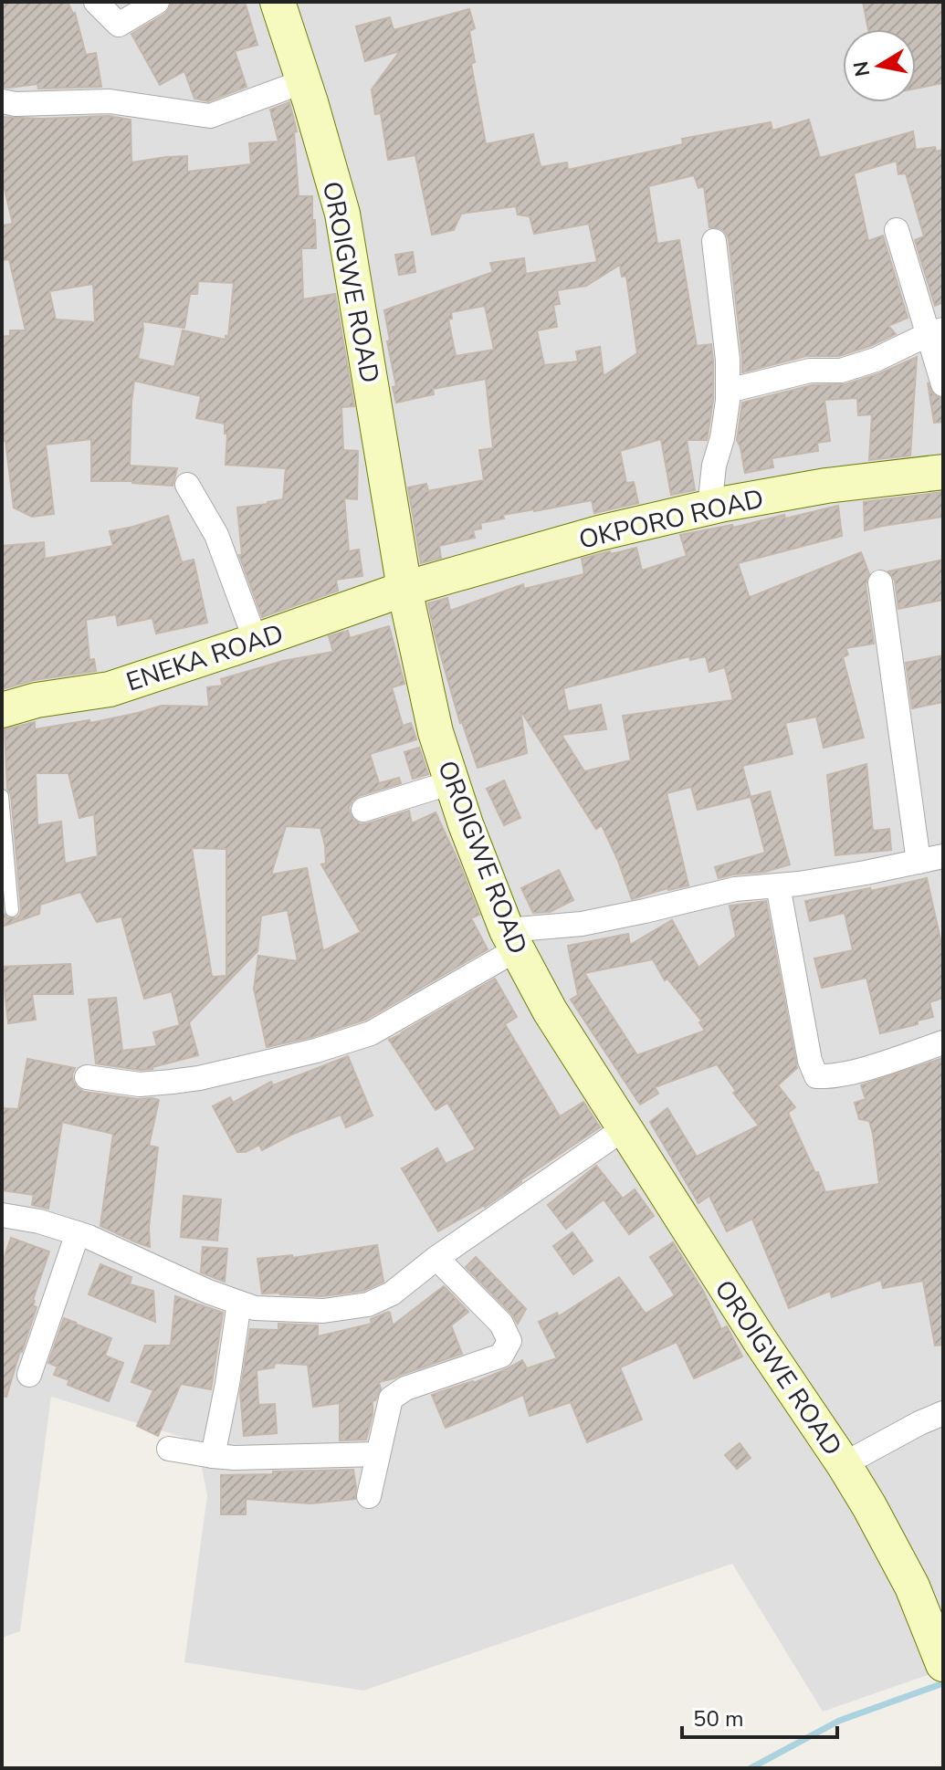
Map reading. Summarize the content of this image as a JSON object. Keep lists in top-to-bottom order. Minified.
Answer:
{"streets":{"street":["OROIGWE ROAD","OKPORO ROAD","ENEKA ROAD"]},"crossings":[["OROIGWE ROAD","OKPORO ROAD"],["OROIGWE ROAD","ENEKA ROAD"],["OKPORO ROAD","ENEKA ROAD"]],"scale_bar":"50 m","north":"left"}
